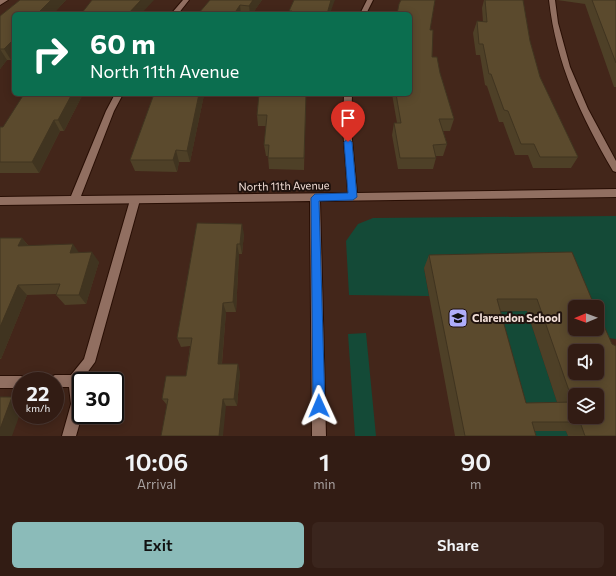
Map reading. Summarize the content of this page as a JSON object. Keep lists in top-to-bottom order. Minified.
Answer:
{"streets":{"street":["North 11th Avenue"]},"places":{"school or university":["Clarendon School"]},"north":"left","page":{"turn":["60 m","North 11th Avenue"],"speed":"22 km/h","limit":"30","eta":["10:06","Arrival","1","min","90","m"],"buttons":["Exit","Share"]}}
